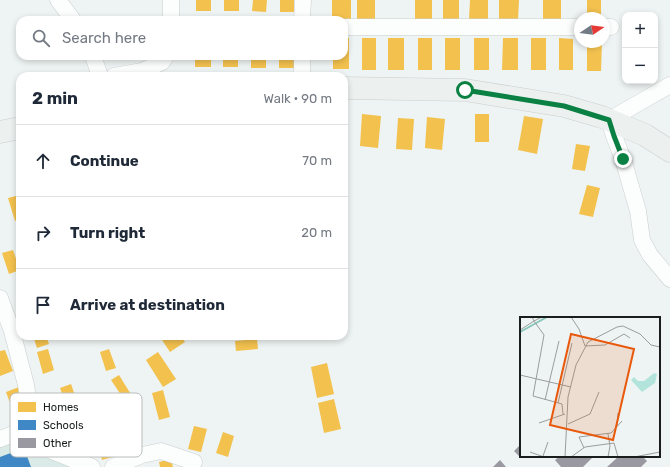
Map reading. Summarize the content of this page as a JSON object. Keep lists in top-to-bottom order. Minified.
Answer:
{"legend":["Homes","Schools","Other"],"north":"right","page":{"map_buttons":["+","−"],"search":"Search here","heading":["2 min","Walk · 90 m"],"list":[["Continue","70 m"],["Turn right","20 m"],"Arrive at destination"]}}
